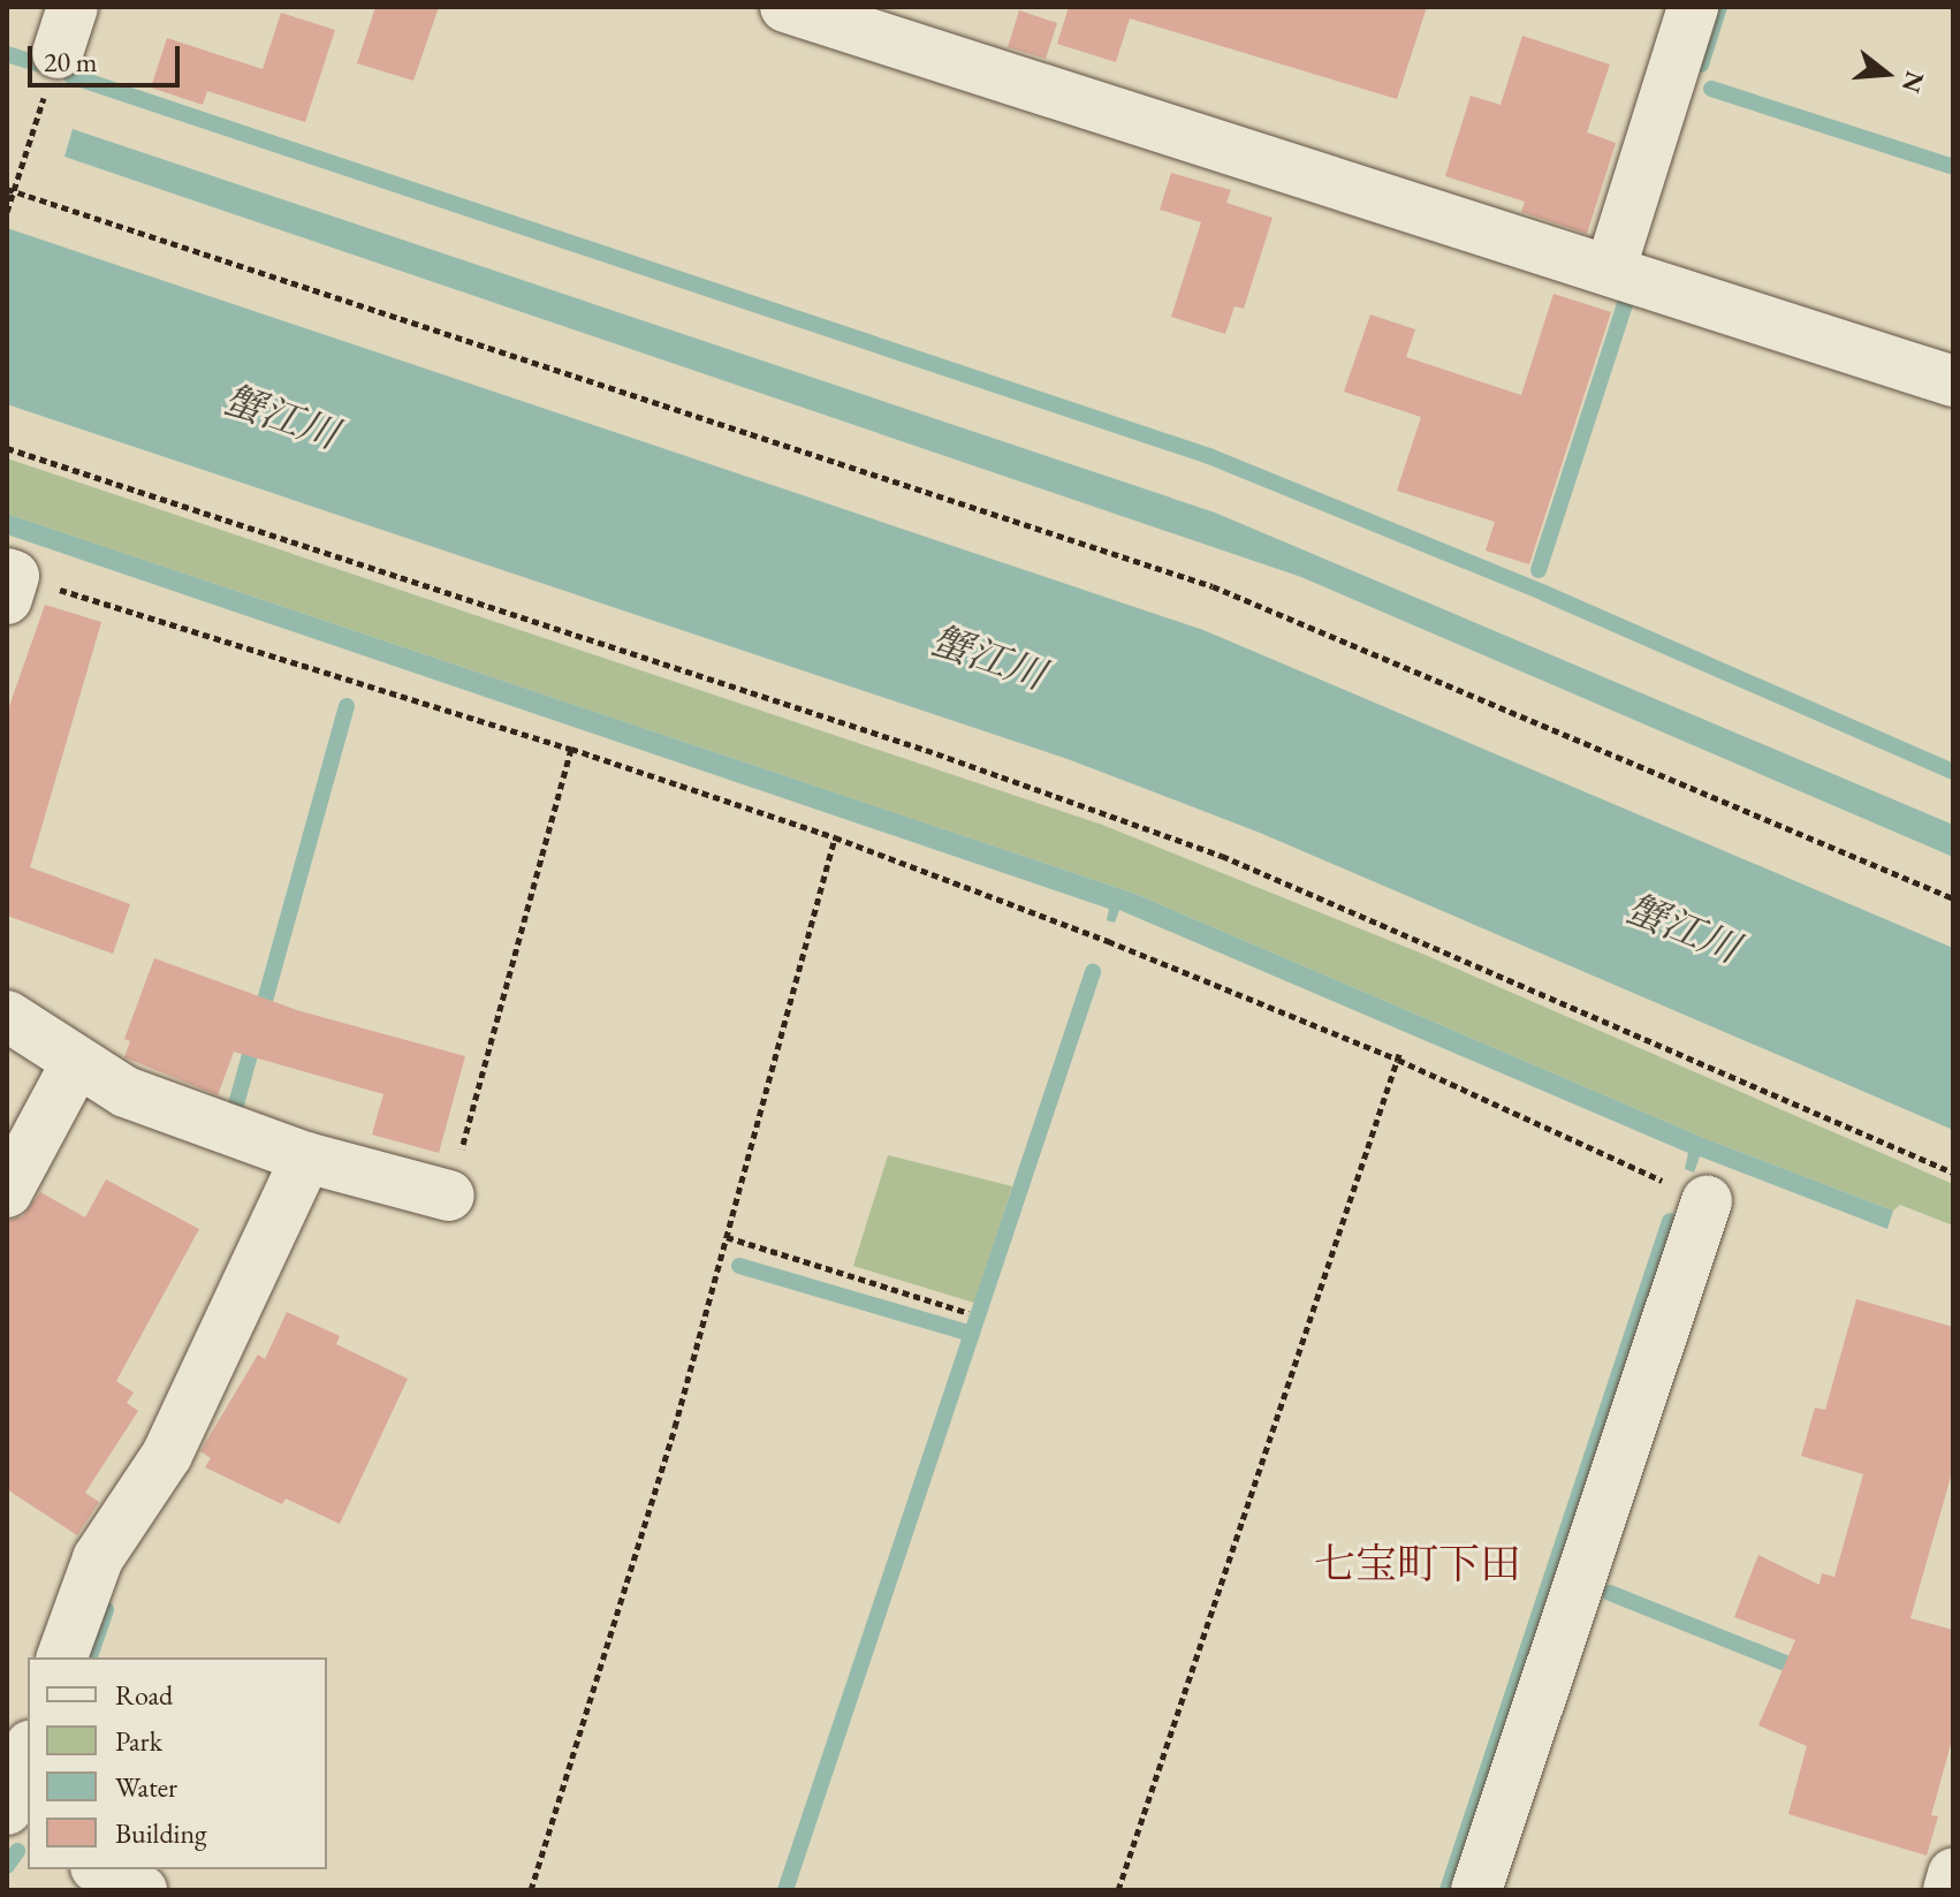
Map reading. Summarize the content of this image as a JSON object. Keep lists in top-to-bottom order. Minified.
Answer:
{"districts":["七宝町下田"],"water":["蟹江川"],"legend":["Road","Park","Water","Building"],"scale_bar":"20 m","north":"right"}
